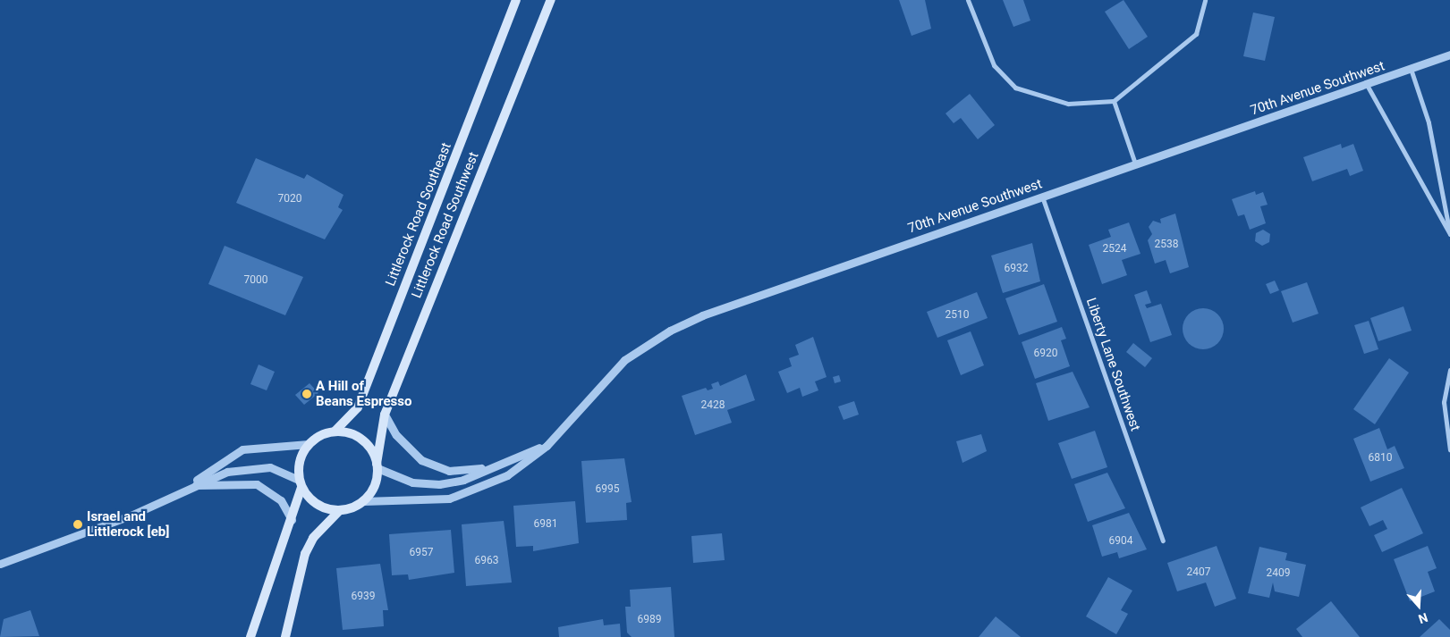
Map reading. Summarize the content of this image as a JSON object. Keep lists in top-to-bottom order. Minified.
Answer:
{"streets":{"main road":["Littlerock Road Southeast","Littlerock Road Southwest"],"street":["70th Avenue Southwest","Liberty Lane Southwest"]},"crossings":[["70th Avenue Southwest","Littlerock Road Southeast"],["70th Avenue Southwest","Littlerock Road Southwest"],["70th Avenue Southwest","Liberty Lane Southwest"],["Littlerock Road Southeast","Littlerock Road Southwest"]],"places":["A Hill of Beans Espresso","Israel and Littlerock [eb]"],"house_numbers":["7020","2538","2524","6932","7000","2510","6920","2428","6810","6995","6981","6904","6957","6963","2407","2409","6939","6989"],"north":"bottom"}
